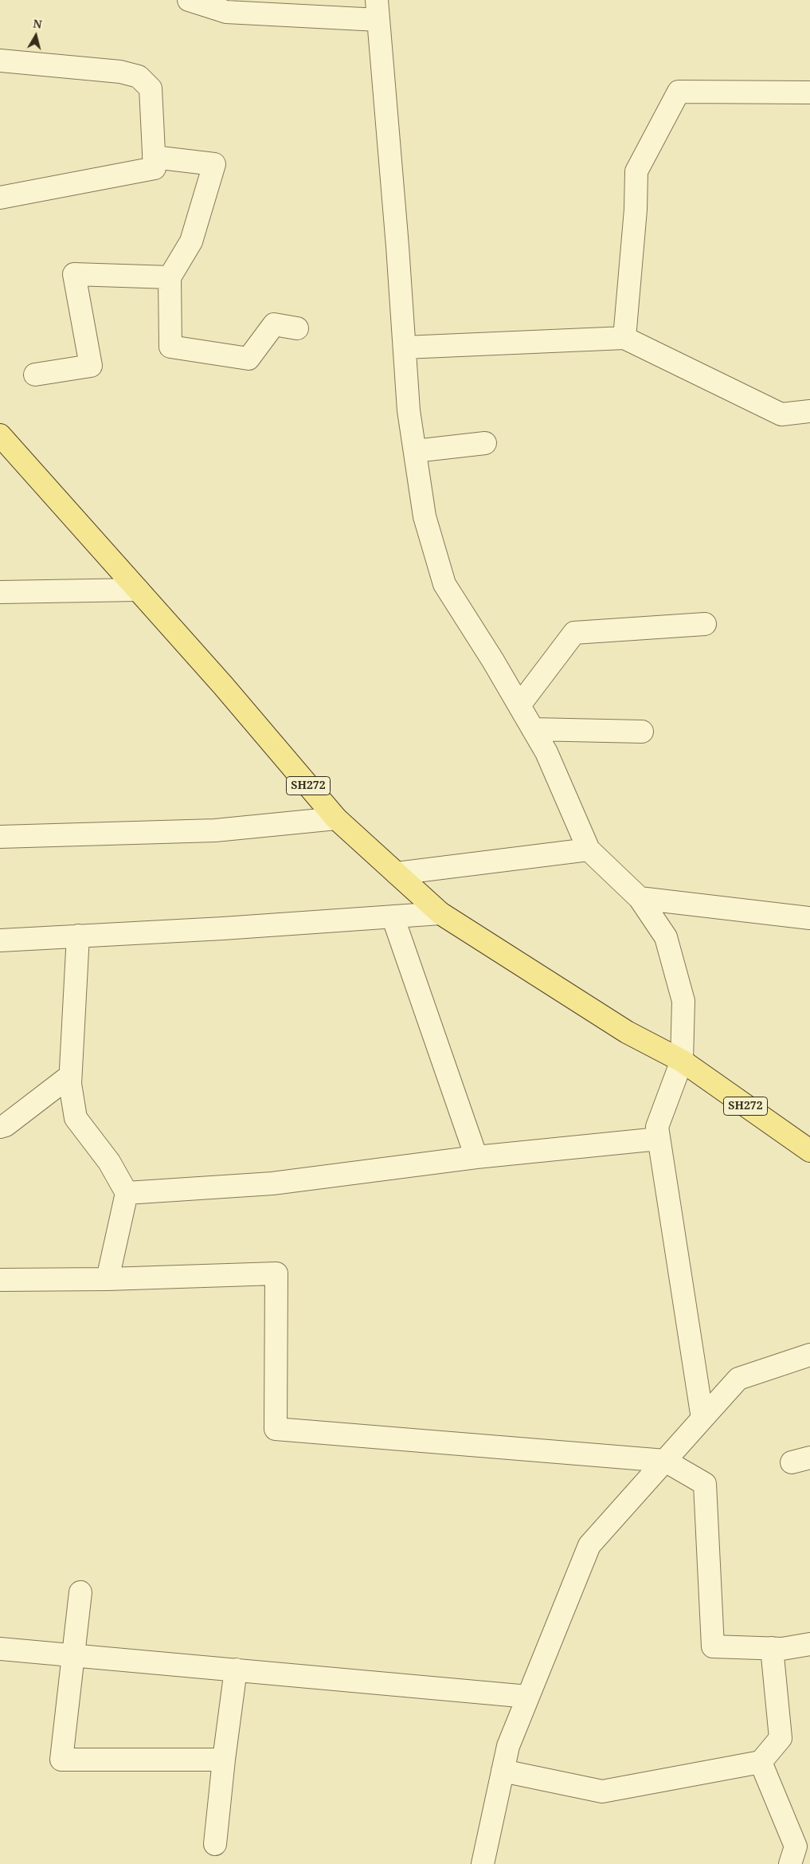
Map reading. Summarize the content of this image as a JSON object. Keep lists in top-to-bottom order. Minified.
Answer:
{"streets":{"main road":["SH272"]},"north":"top"}
